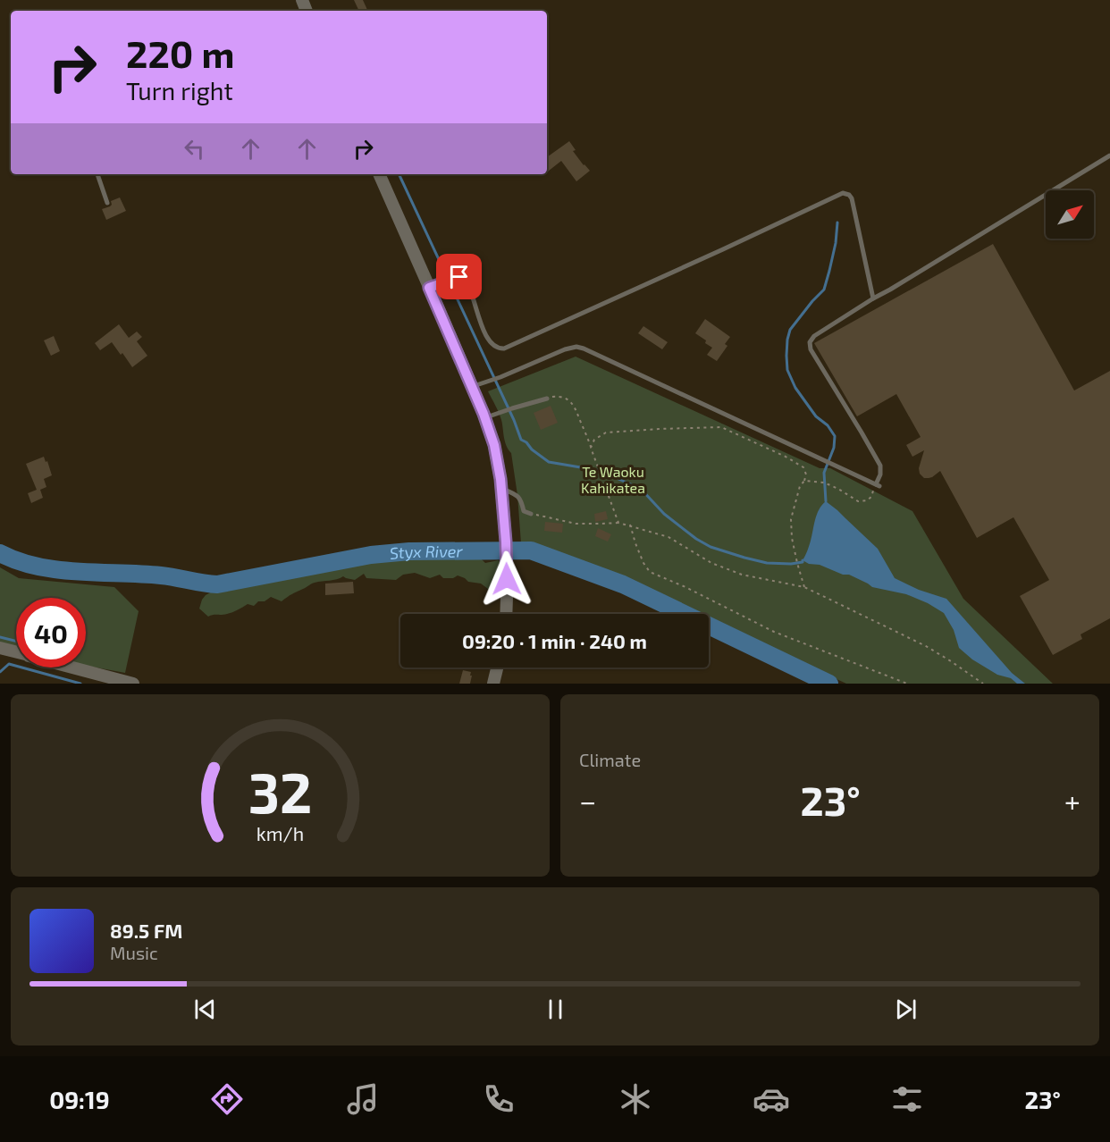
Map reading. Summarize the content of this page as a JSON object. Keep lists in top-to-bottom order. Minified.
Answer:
{"water":["Styx River"],"parks":["Te Waoku Kahikatea"],"north":"top right","page":{"turn":["220 m","Turn right"],"limit":"40","trip":"09:20 · 1 min · 240 m","tile":"Climate","heat":["−","23°","+"],"song":["89.5 FM","Music"],"tabs":["09:19","23°"],"gauge":["32","km/h"]}}
